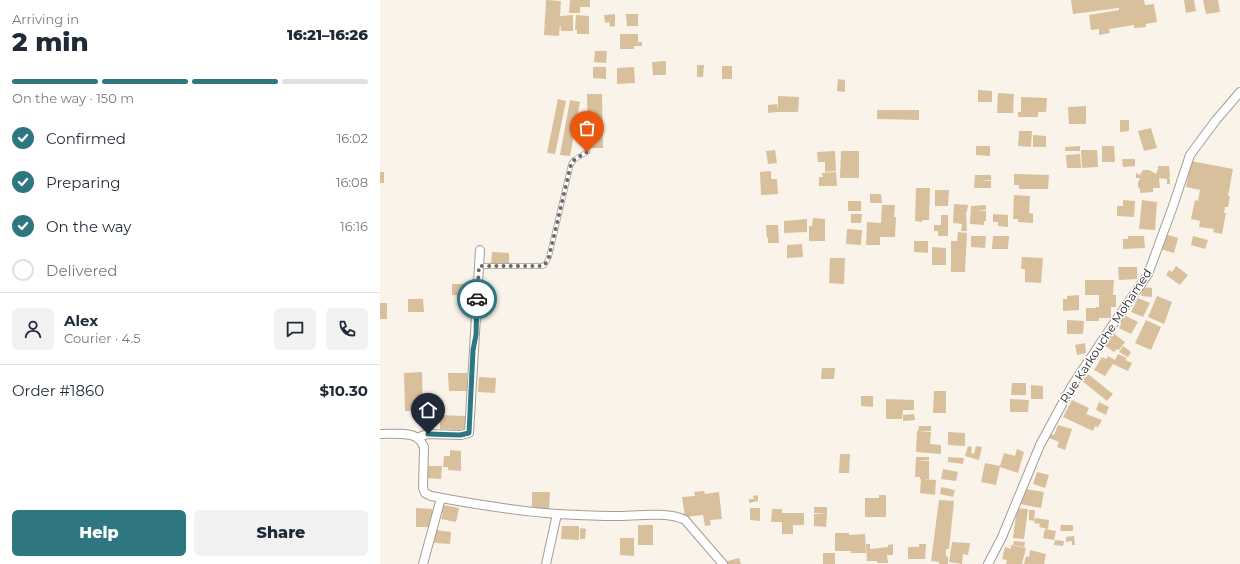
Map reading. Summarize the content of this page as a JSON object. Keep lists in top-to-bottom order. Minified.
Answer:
{"streets":{"street":["Rue Karkouche Mohamed"]},"page":{"heading":["2 min","Arriving in","16:21–16:26"],"panel":["Alex","Courier · 4.5","Order #1860","$10.30"],"bar":"On the way · 150 m","list":[["Confirmed","16:02"],["Preparing","16:08"],["On the way","16:16"],"Delivered"],"buttons":["Help","Share"]}}
